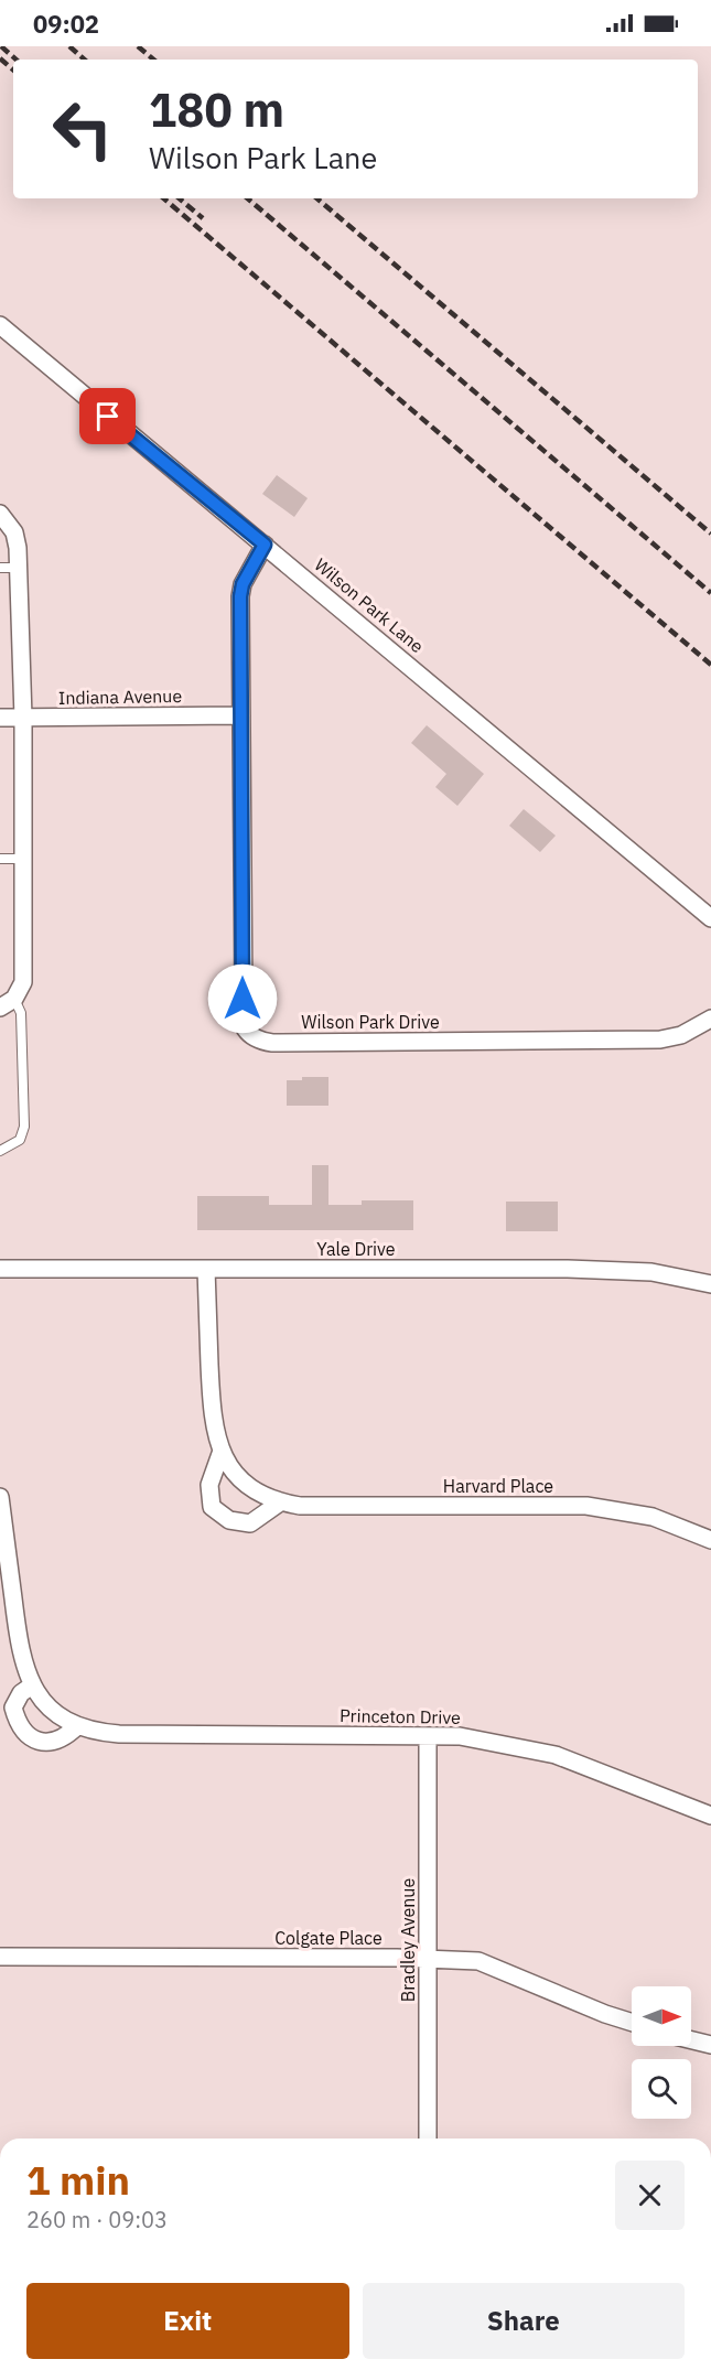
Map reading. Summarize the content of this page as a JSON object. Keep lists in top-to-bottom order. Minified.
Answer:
{"streets":{"street":["Wilson Park Lane","Indiana Avenue","Wilson Park Drive","Yale Drive","Harvard Place","Princeton Drive","Colgate Place","Bradley Avenue"]},"crossings":[["Wilson Park Lane","Wilson Park Drive"],["Indiana Avenue","Wilson Park Drive"],["Yale Drive","Harvard Place"],["Princeton Drive","Bradley Avenue"],["Colgate Place","Bradley Avenue"]],"north":"right","page":{"status":"09:02","turn":["180 m","Wilson Park Lane"],"heading":["1 min","260 m · 09:03"],"buttons":["Exit","Share"]}}
